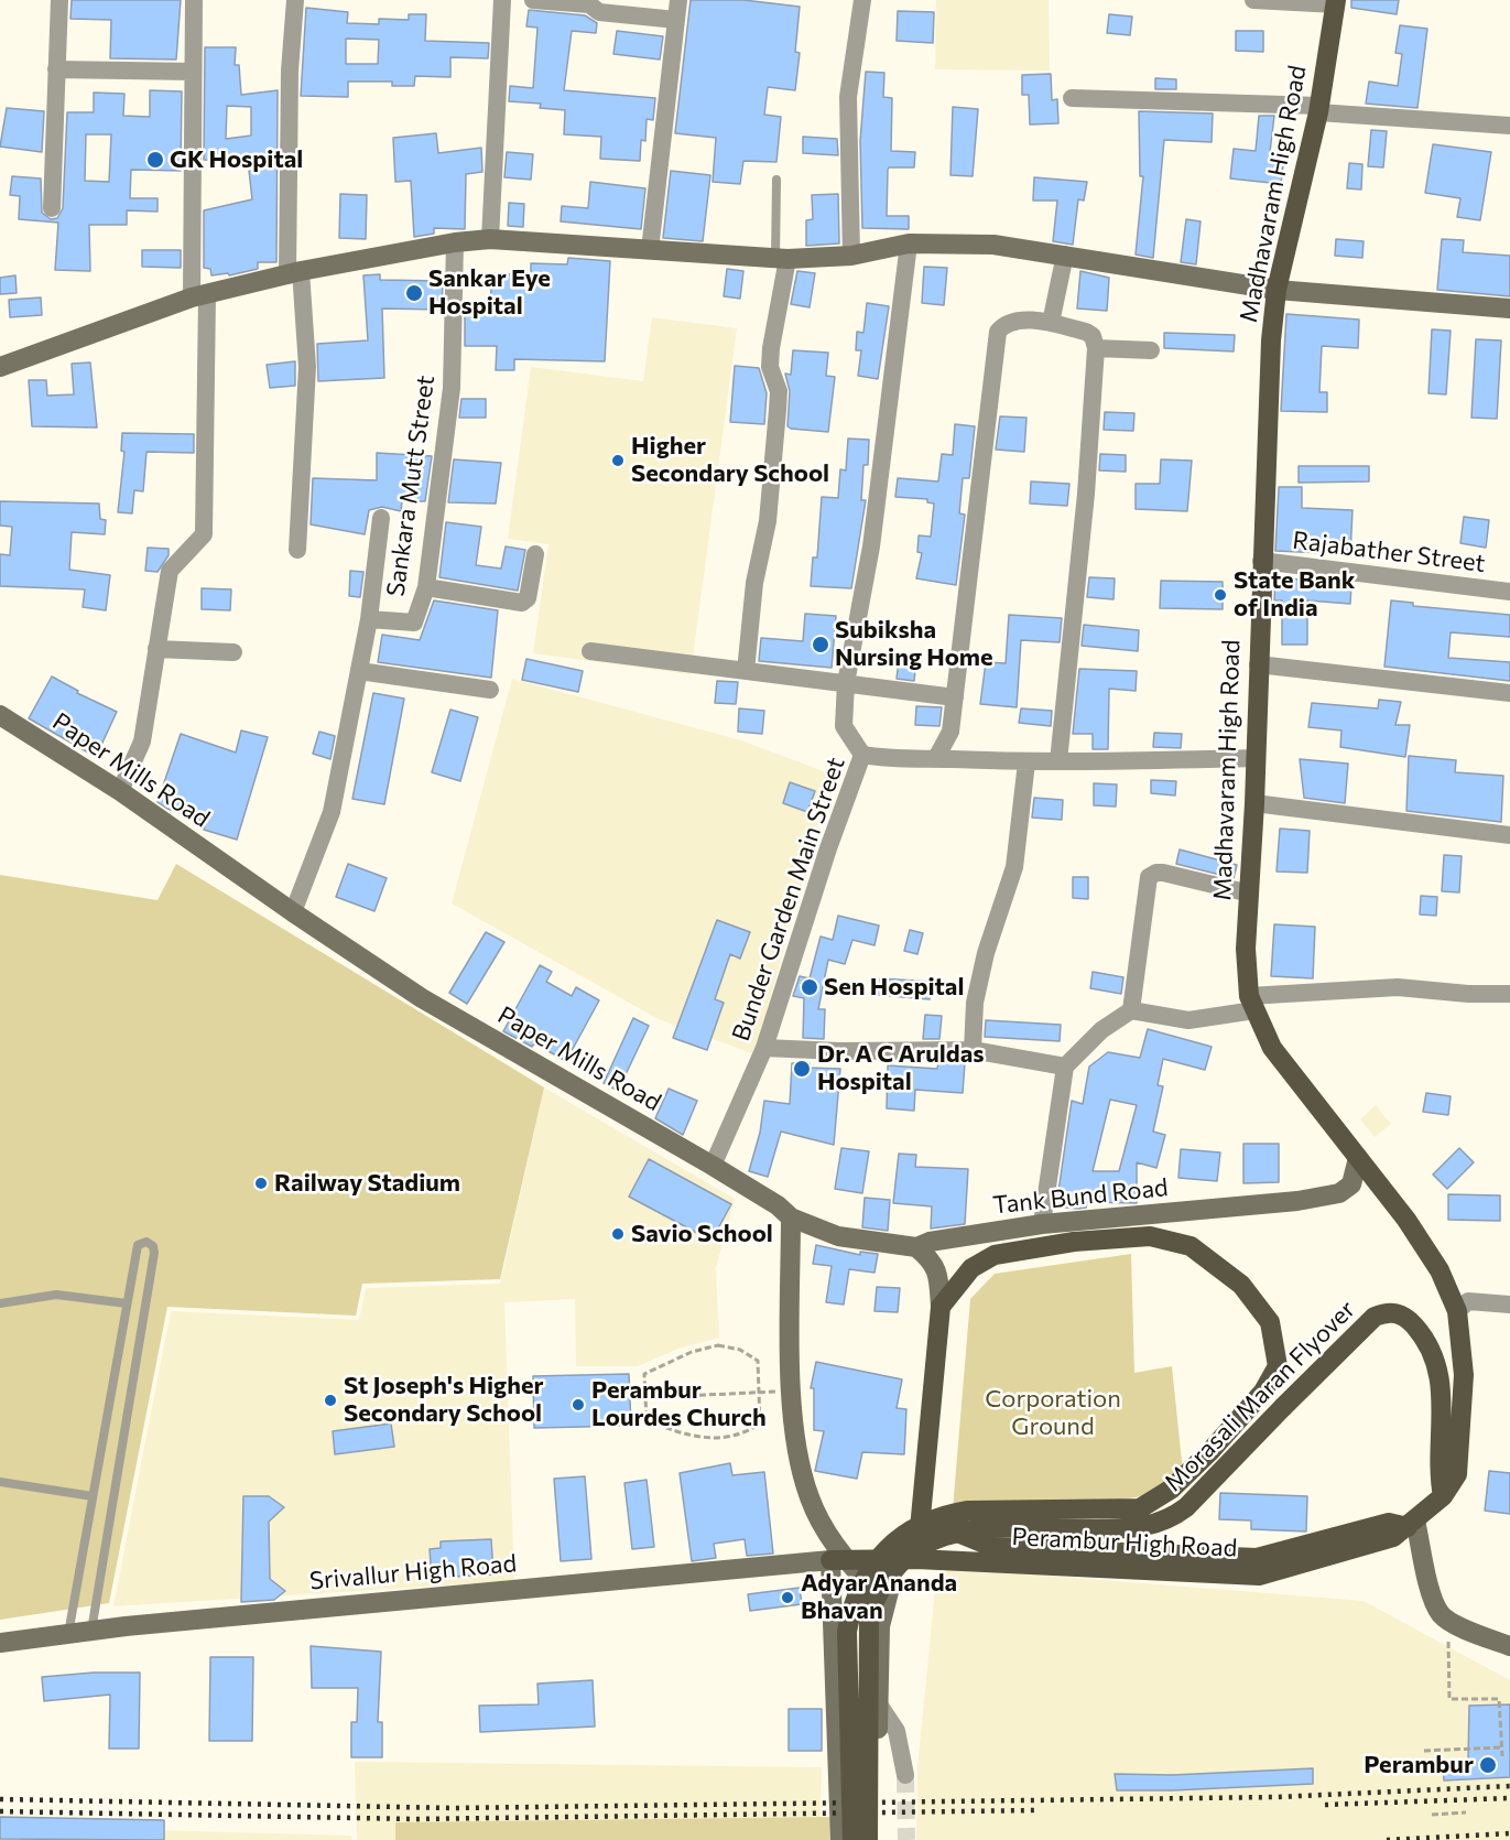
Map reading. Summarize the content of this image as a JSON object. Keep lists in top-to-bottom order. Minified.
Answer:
{"streets":{"main road":["Madhavaram High Road","Morasali Maran Flyover","Perambur High Road"],"street":["Sankara Mutt Street","Rajabather Street","Paper Mills Road","Bunder Garden Main Street","Tank Bund Road","Srivallur High Road"]},"crossings":[["Madhavaram High Road","Rajabather Street"],["Madhavaram High Road","Bunder Garden Main Street"],["Madhavaram High Road","Tank Bund Road"],["Sankara Mutt Street","Paper Mills Road"],["Paper Mills Road","Bunder Garden Main Street"],["Paper Mills Road","Tank Bund Road"],["Morasali Maran Flyover","Perambur High Road"],["Perambur High Road","Srivallur High Road"]],"parks":["Corporation Ground"],"places":["GK Hospital","Sankar Eye Hospital","Higher Secondary School","State Bank of India","Subiksha Nursing Home","Sen Hospital","Dr. A C Aruldas Hospital","Railway Stadium","Savio School","St Joseph's Higher Secondary School","Perambur Lourdes Church","Adyar Ananda Bhavan","Perambur"]}
